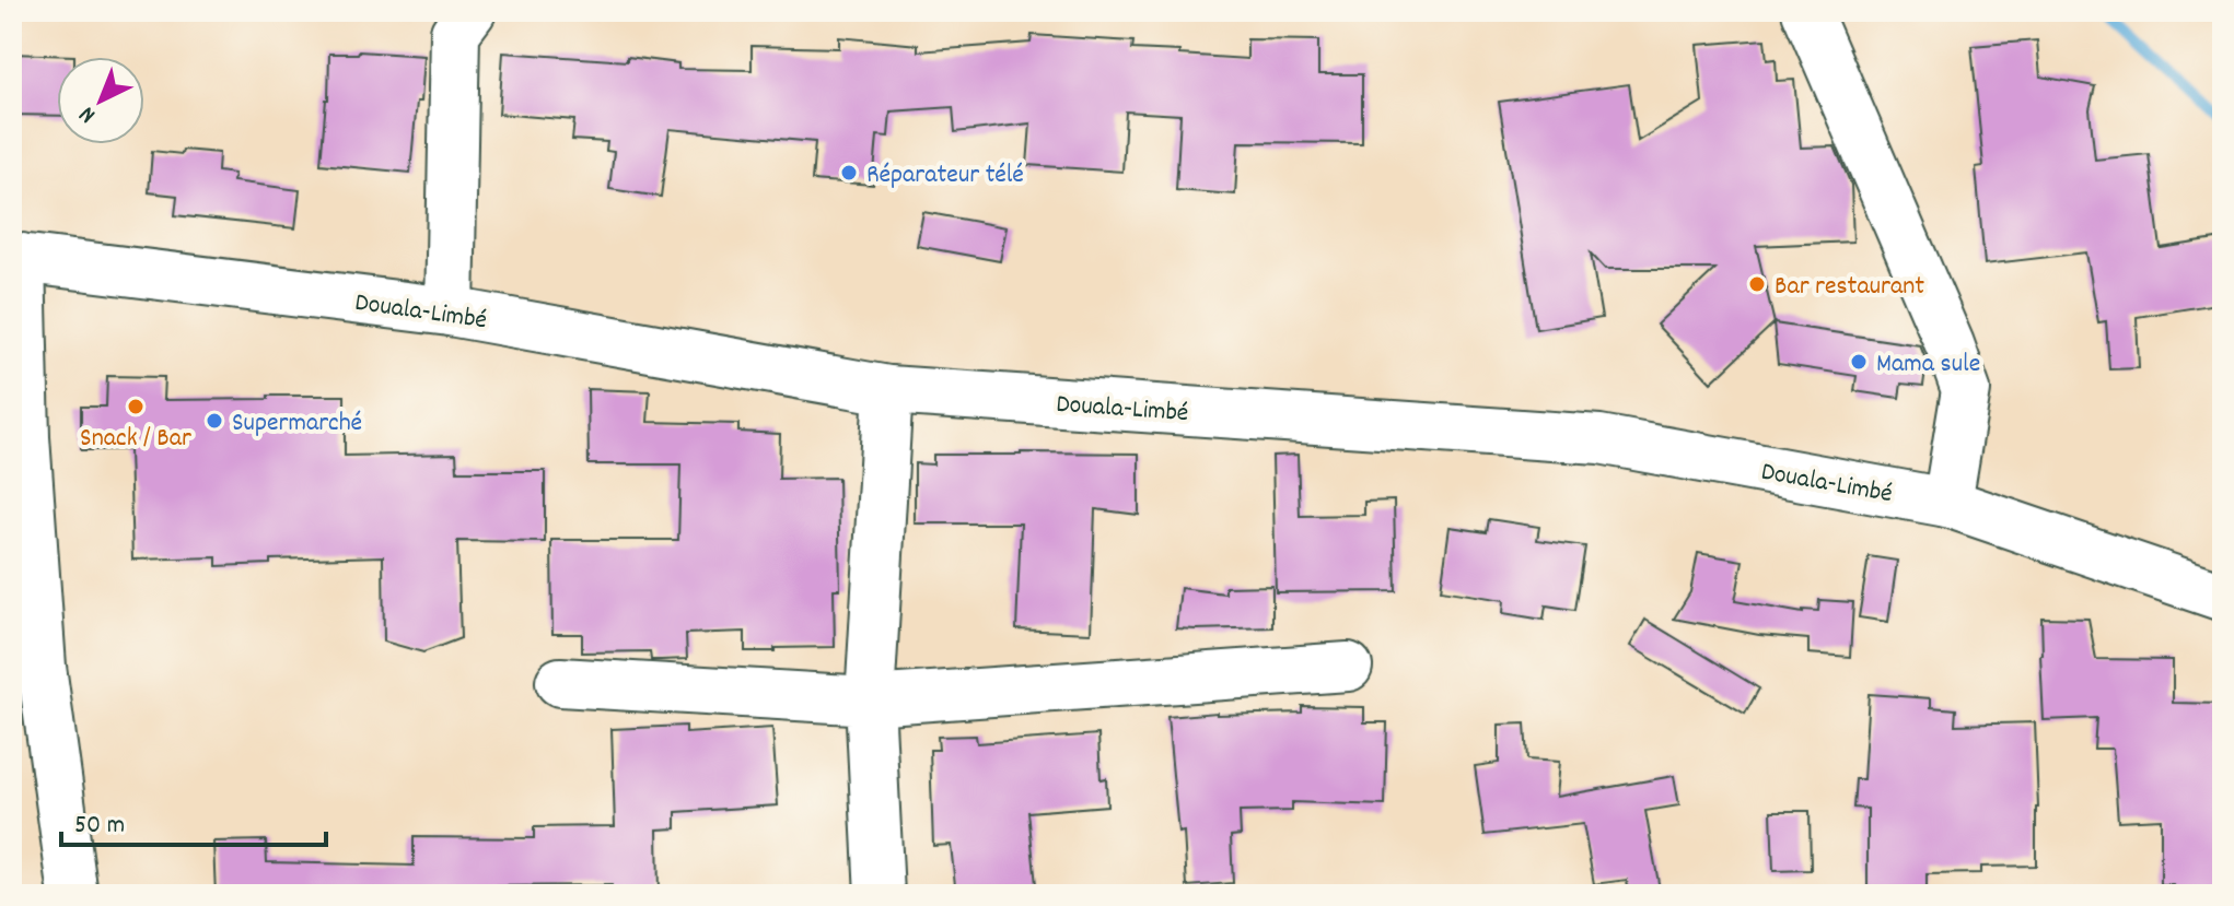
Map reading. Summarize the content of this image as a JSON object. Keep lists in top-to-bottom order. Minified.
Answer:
{"streets":{"main road":["Douala-Limbé"]},"places":["Réparateur télé","Bar restaurant","Mama sule","Snack / Bar","Supermarché"],"scale_bar":"50 m","north":"bottom left"}
